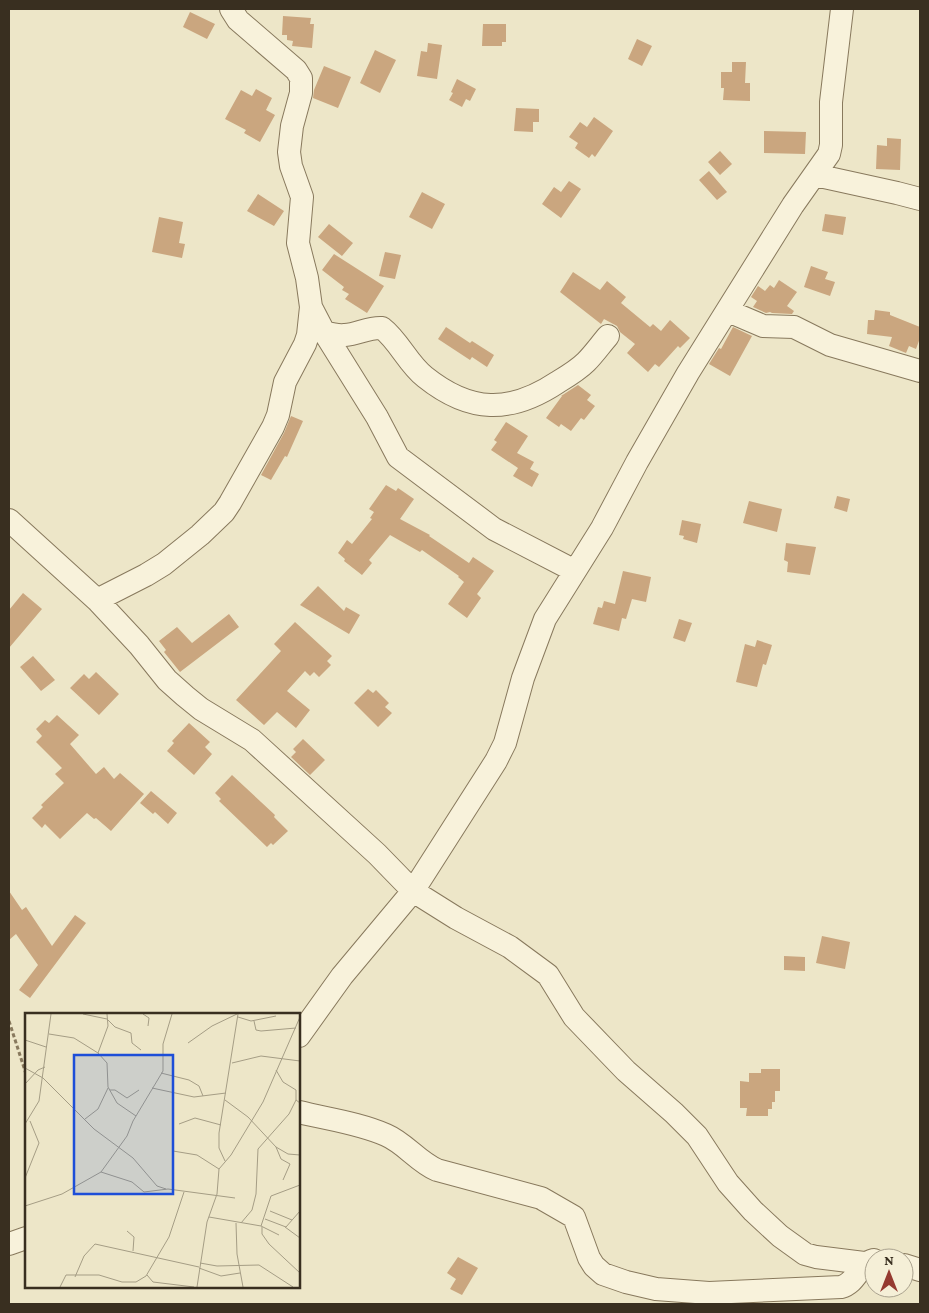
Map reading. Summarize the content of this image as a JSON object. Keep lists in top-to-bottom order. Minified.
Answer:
{"north":"top"}
